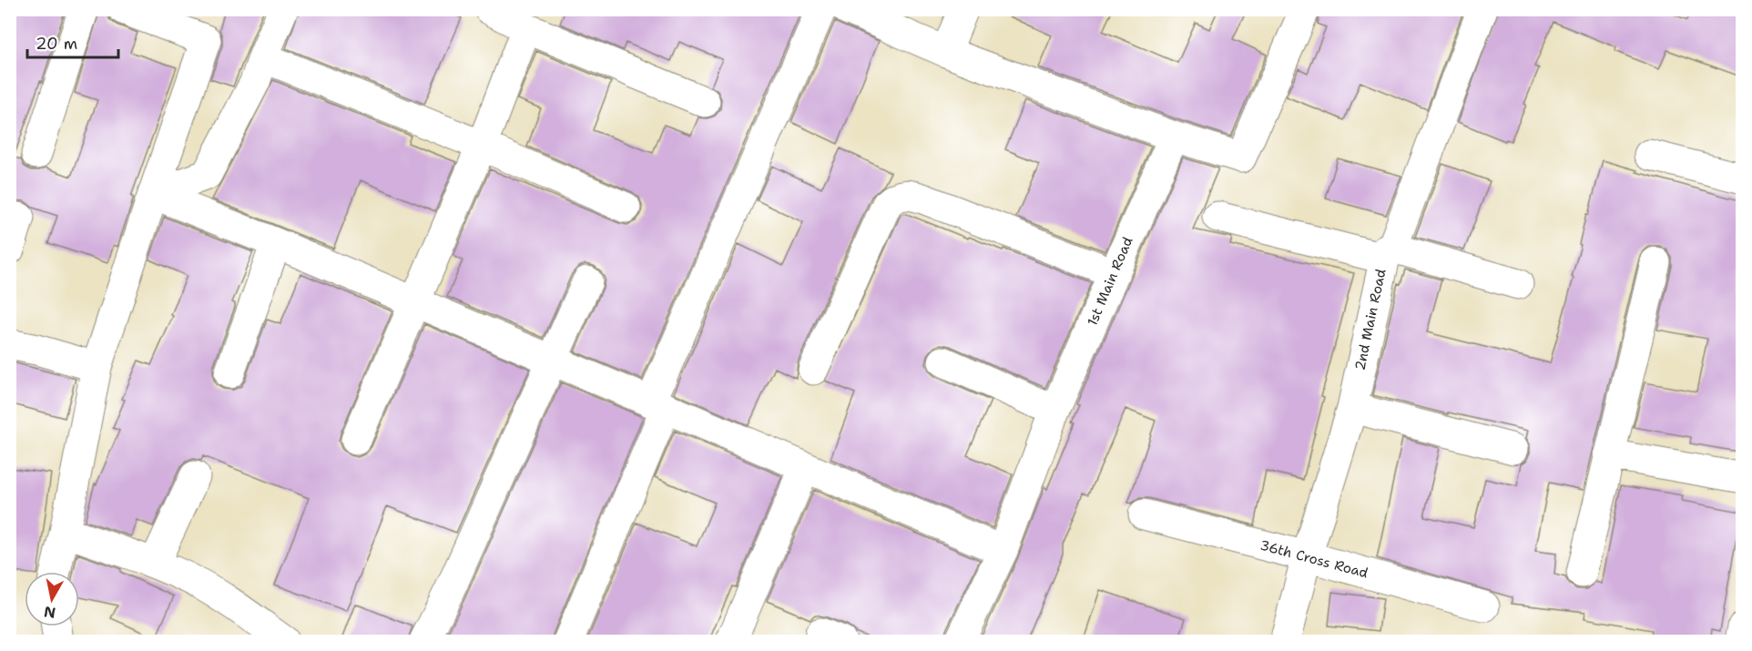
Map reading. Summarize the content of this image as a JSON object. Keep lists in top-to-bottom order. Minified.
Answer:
{"streets":{"street":["1st Main Road","2nd Main Road","36th Cross Road"]},"crossings":[["2nd Main Road","36th Cross Road"]],"scale_bar":"20 m","north":"bottom"}
